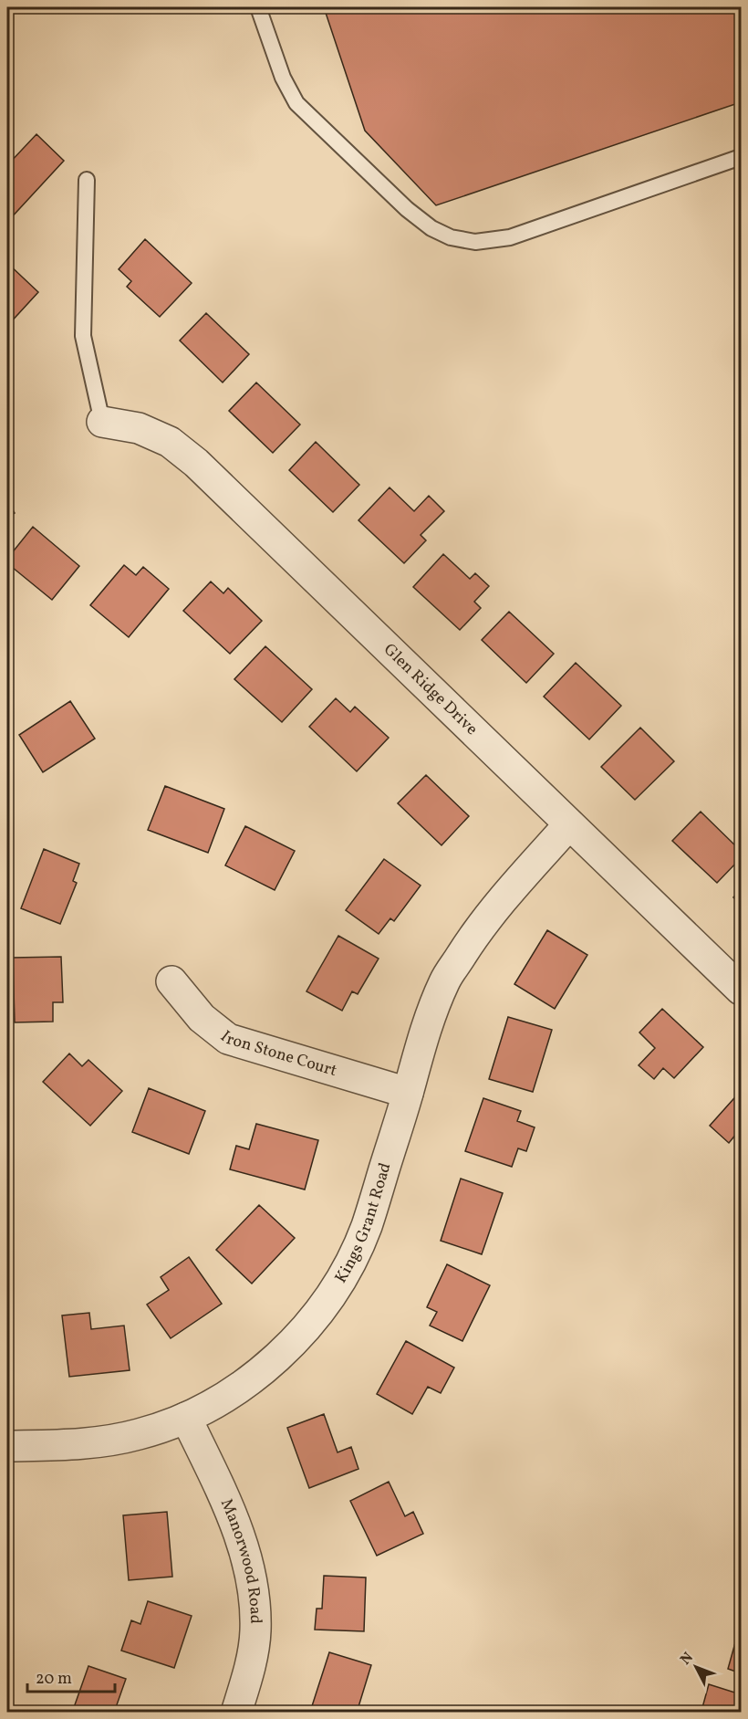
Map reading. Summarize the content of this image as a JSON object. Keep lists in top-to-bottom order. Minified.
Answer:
{"streets":{"street":["Glen Ridge Drive","Iron Stone Court","Kings Grant Road","Manorwood Road"]},"crossings":[["Glen Ridge Drive","Kings Grant Road"],["Iron Stone Court","Kings Grant Road"],["Kings Grant Road","Manorwood Road"]],"scale_bar":"20 m","north":"top left"}
